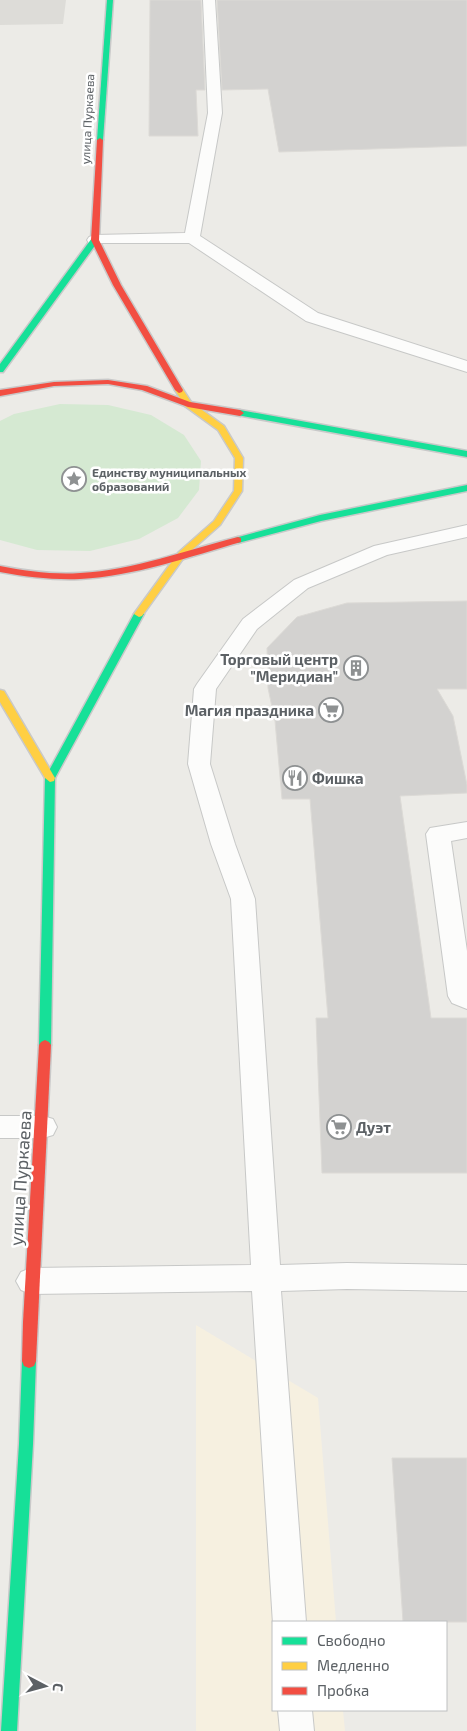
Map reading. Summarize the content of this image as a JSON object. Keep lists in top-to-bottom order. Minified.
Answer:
{"streets":{"main road":["улица Пуркаева"]},"places":{"place":["Единству муниципальных образований"],"building":["Торговый центр \"Меридиан\""],"supermarket":["Магия праздника","Дуэт"],"restaurant":["Фишка"]},"legend":["Свободно","Медленно","Пробка"],"north":"right"}
